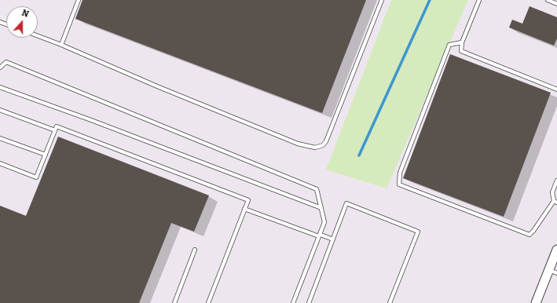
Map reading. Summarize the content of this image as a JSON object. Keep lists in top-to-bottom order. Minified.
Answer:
{"north":"top"}
